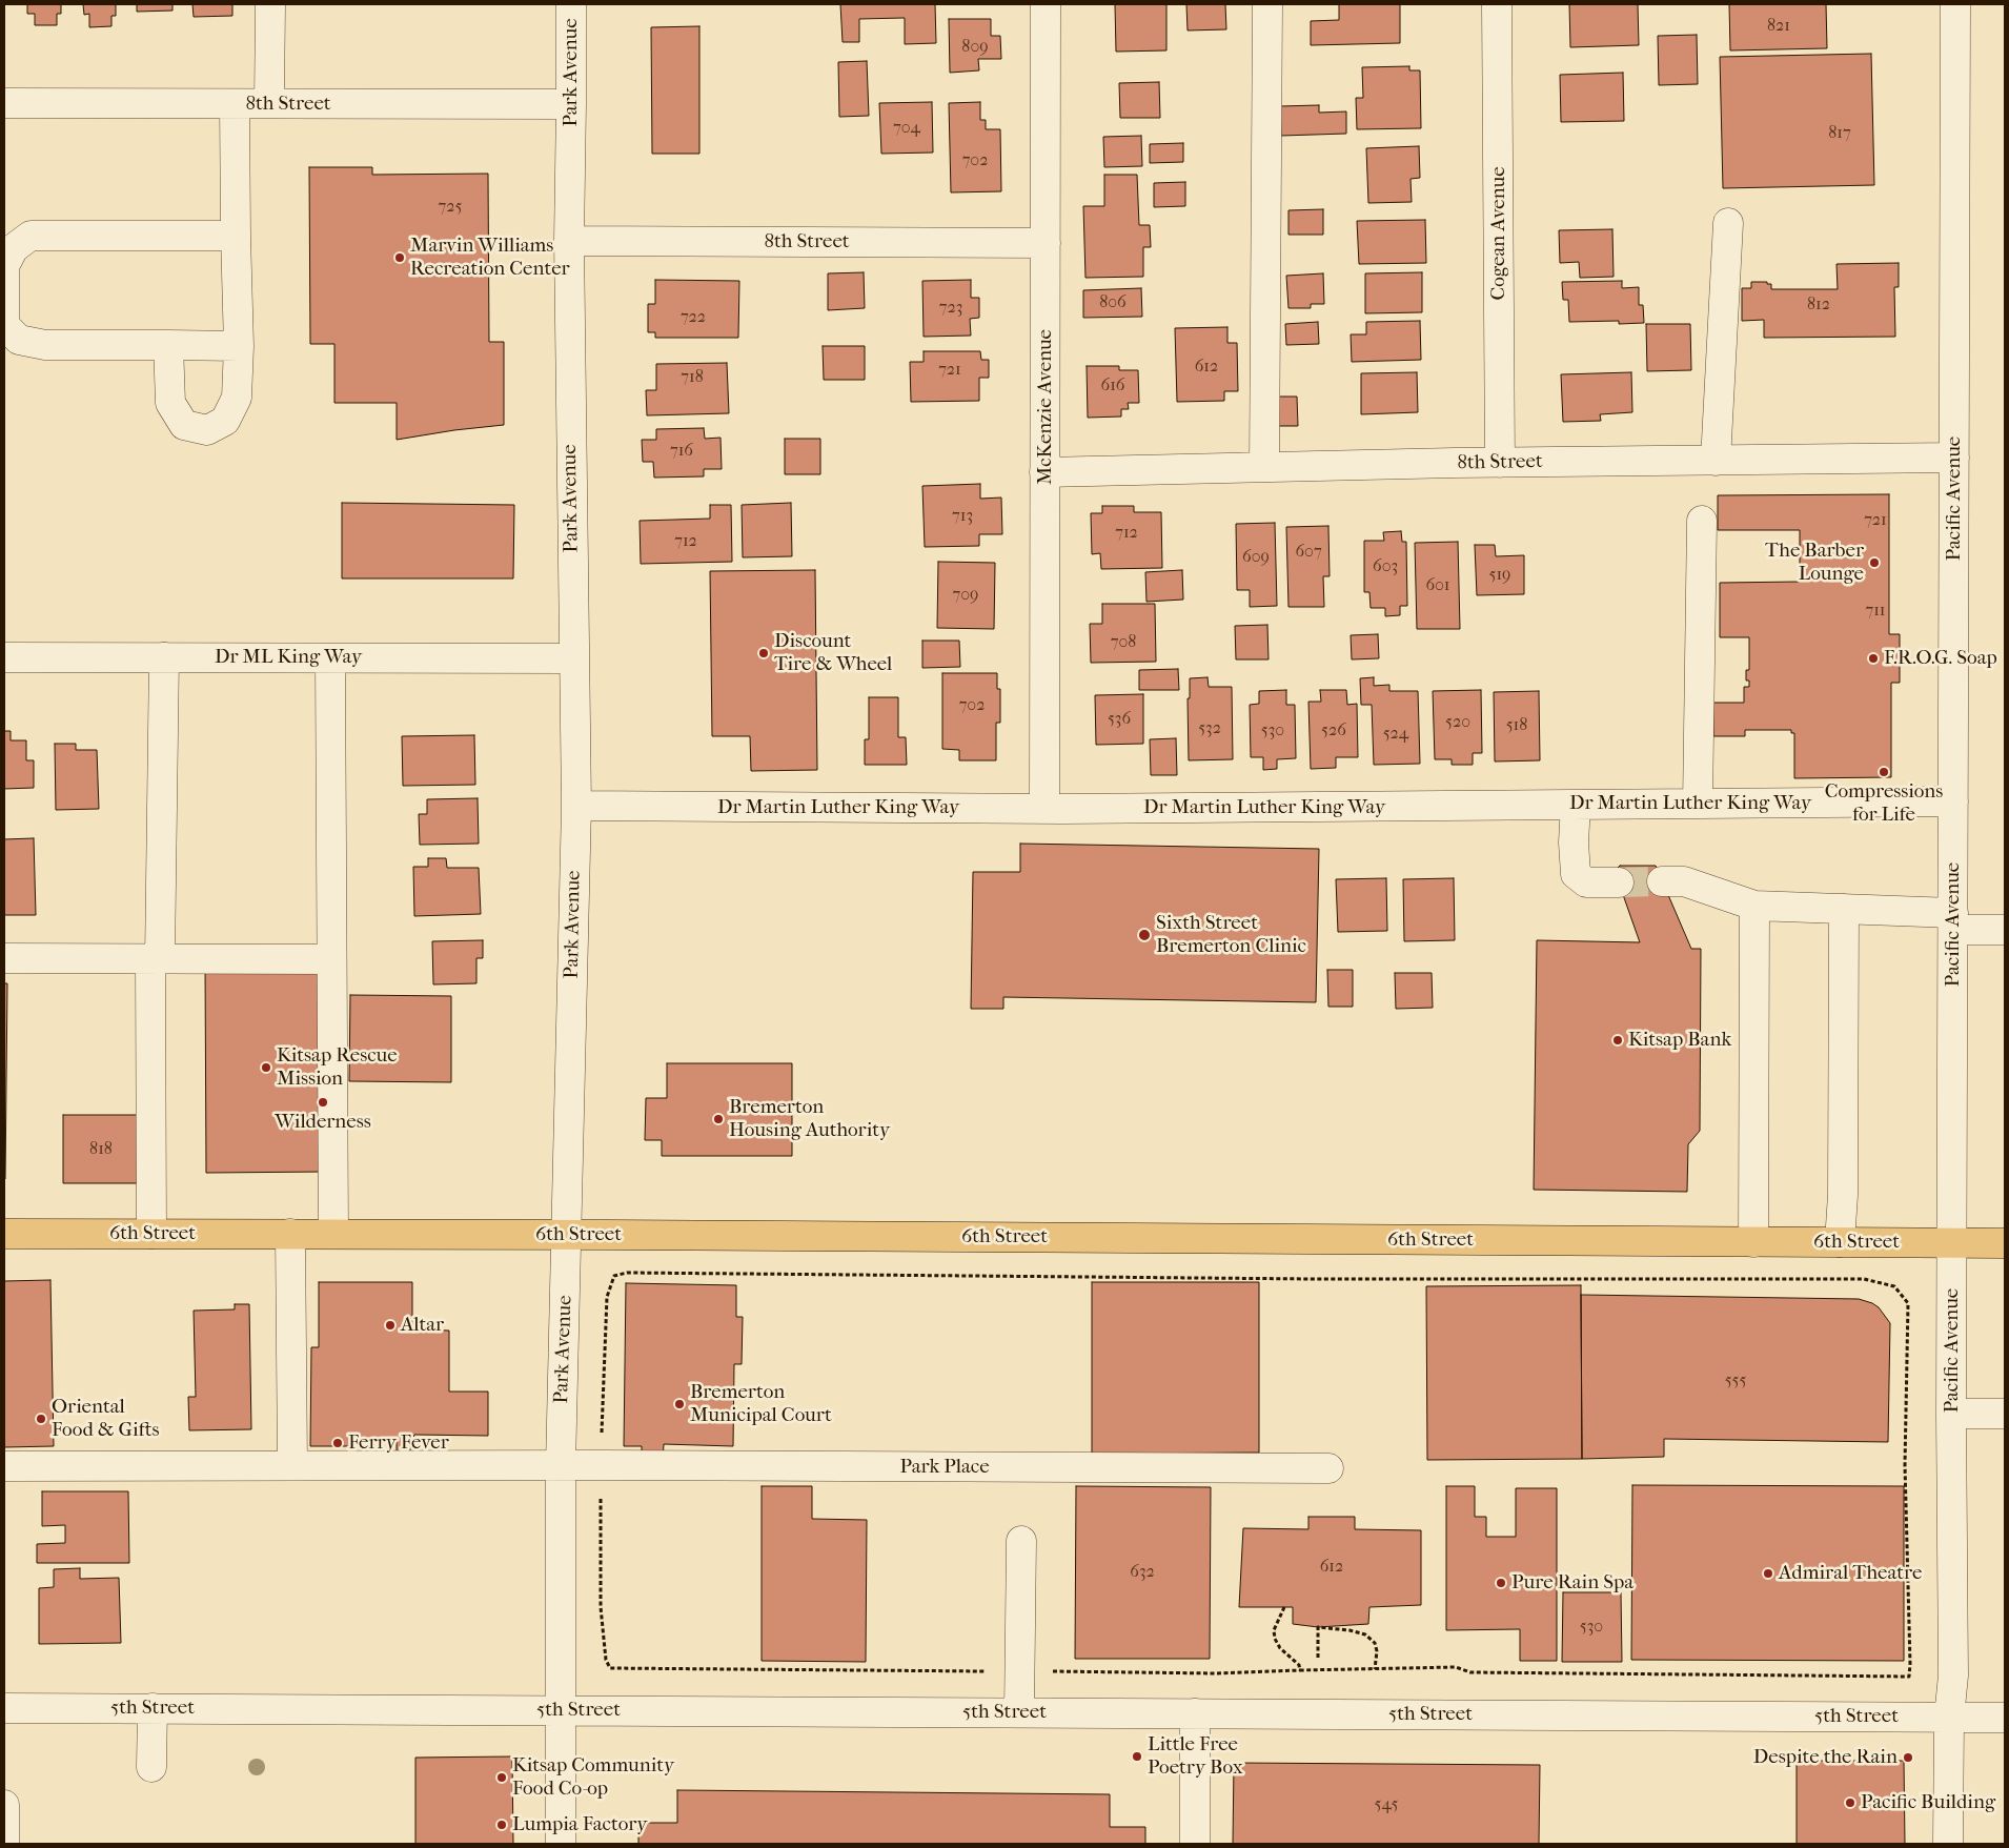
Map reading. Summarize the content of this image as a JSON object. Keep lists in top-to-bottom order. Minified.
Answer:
{"streets":{"main road":["6th Street"],"street":["Park Avenue","8th Street","Cogean Avenue","McKenzie Avenue","Pacific Avenue","Dr ML King Way","Dr Martin Luther King Way","Park Place","5th Street"]},"crossings":[["Park Avenue","8th Street"],["Park Avenue","Dr ML King Way"],["Park Avenue","Dr Martin Luther King Way"],["Park Avenue","6th Street"],["Park Avenue","Park Place"],["Park Avenue","5th Street"],["8th Street","Cogean Avenue"],["8th Street","McKenzie Avenue"],["8th Street","Pacific Avenue"],["McKenzie Avenue","Dr Martin Luther King Way"],["Pacific Avenue","Dr Martin Luther King Way"],["Pacific Avenue","6th Street"],["Pacific Avenue","5th Street"]],"places":["Marvin Williams Recreation Center","The Barber Lounge","Discount Tire & Wheel","F.R.O.G. Soap","Compressions for Life","Sixth Street Bremerton Clinic","Kitsap Bank","Kitsap Rescue Mission","Wilderness","Bremerton Housing Authority","Altar","Bremerton Municipal Court","Oriental Food & Gifts","Ferry Fever","Admiral Theatre","Pure Rain Spa","Little Free Poetry Box","Despite the Rain","Kitsap Community Food Co-op","Pacific Building","Lumpia Factory"],"house_numbers":["821","809","704","817","702","725","806","812","723","722","612","721","718","616","716","713","721","712","712","607","609","603","519","601","709","711","708","702","536","520","518","532","530","526","524","818","555","612","632","530","545"]}
